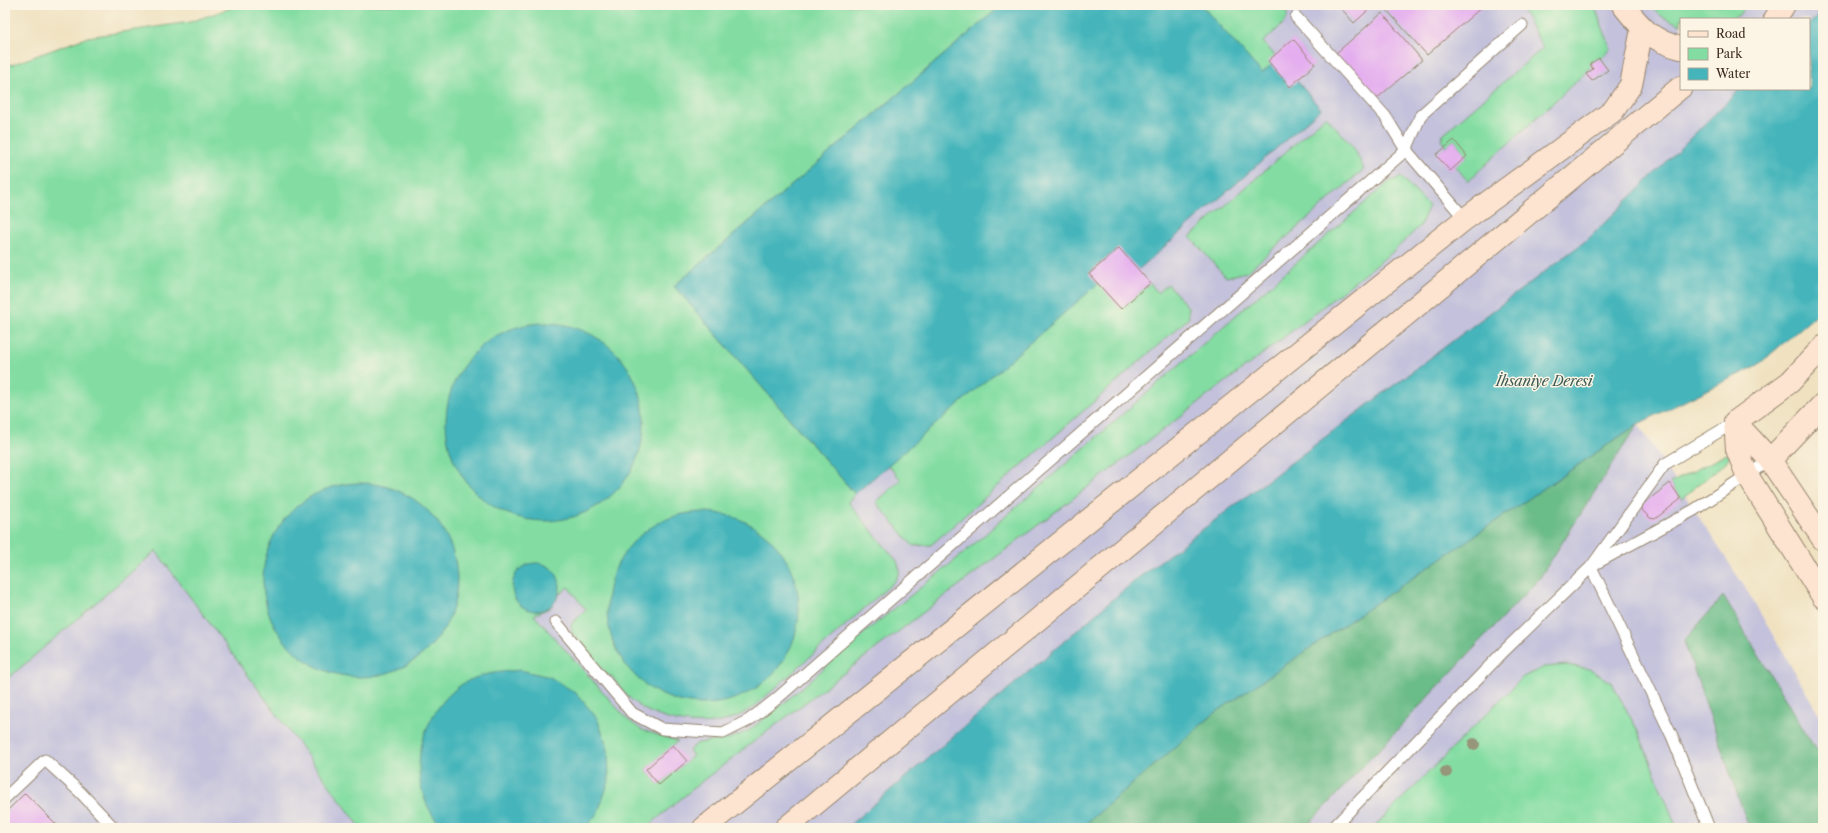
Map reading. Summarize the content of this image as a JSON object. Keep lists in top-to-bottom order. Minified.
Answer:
{"water":["İhsaniye Deresi"],"legend":["Road","Park","Water"]}
